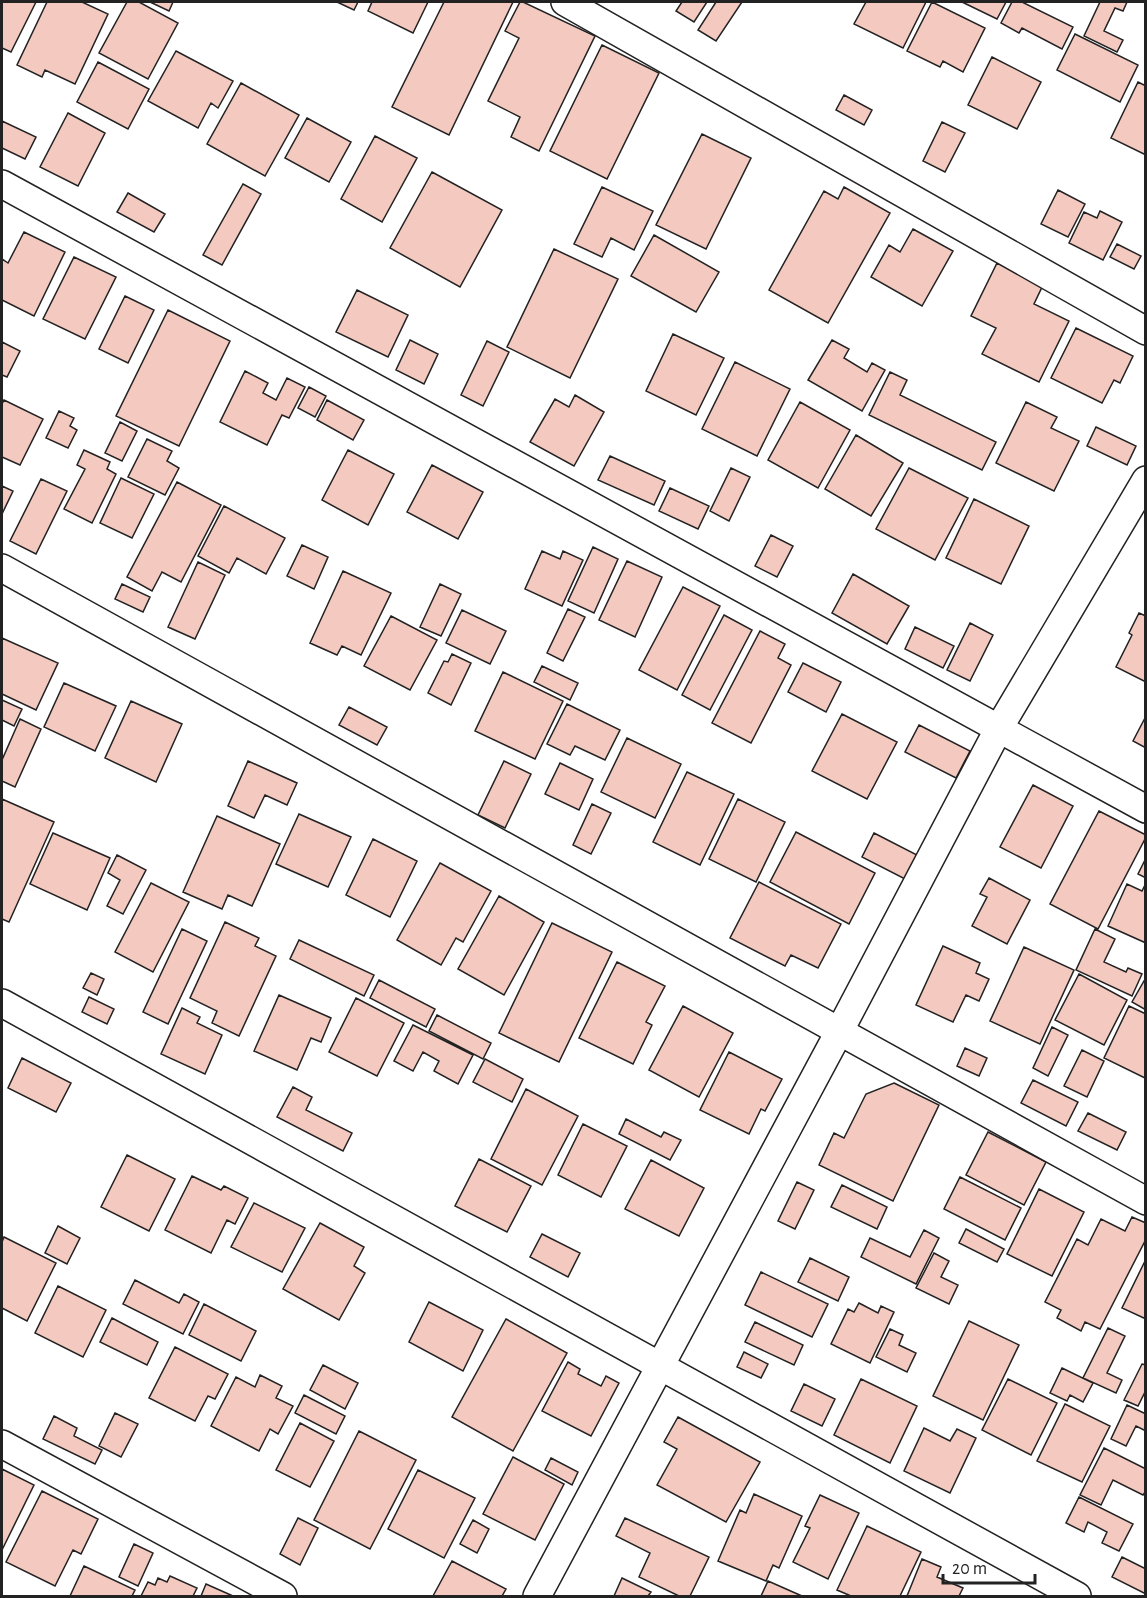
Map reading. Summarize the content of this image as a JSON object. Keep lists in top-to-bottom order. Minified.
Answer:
{"scale_bar":"20 m"}
